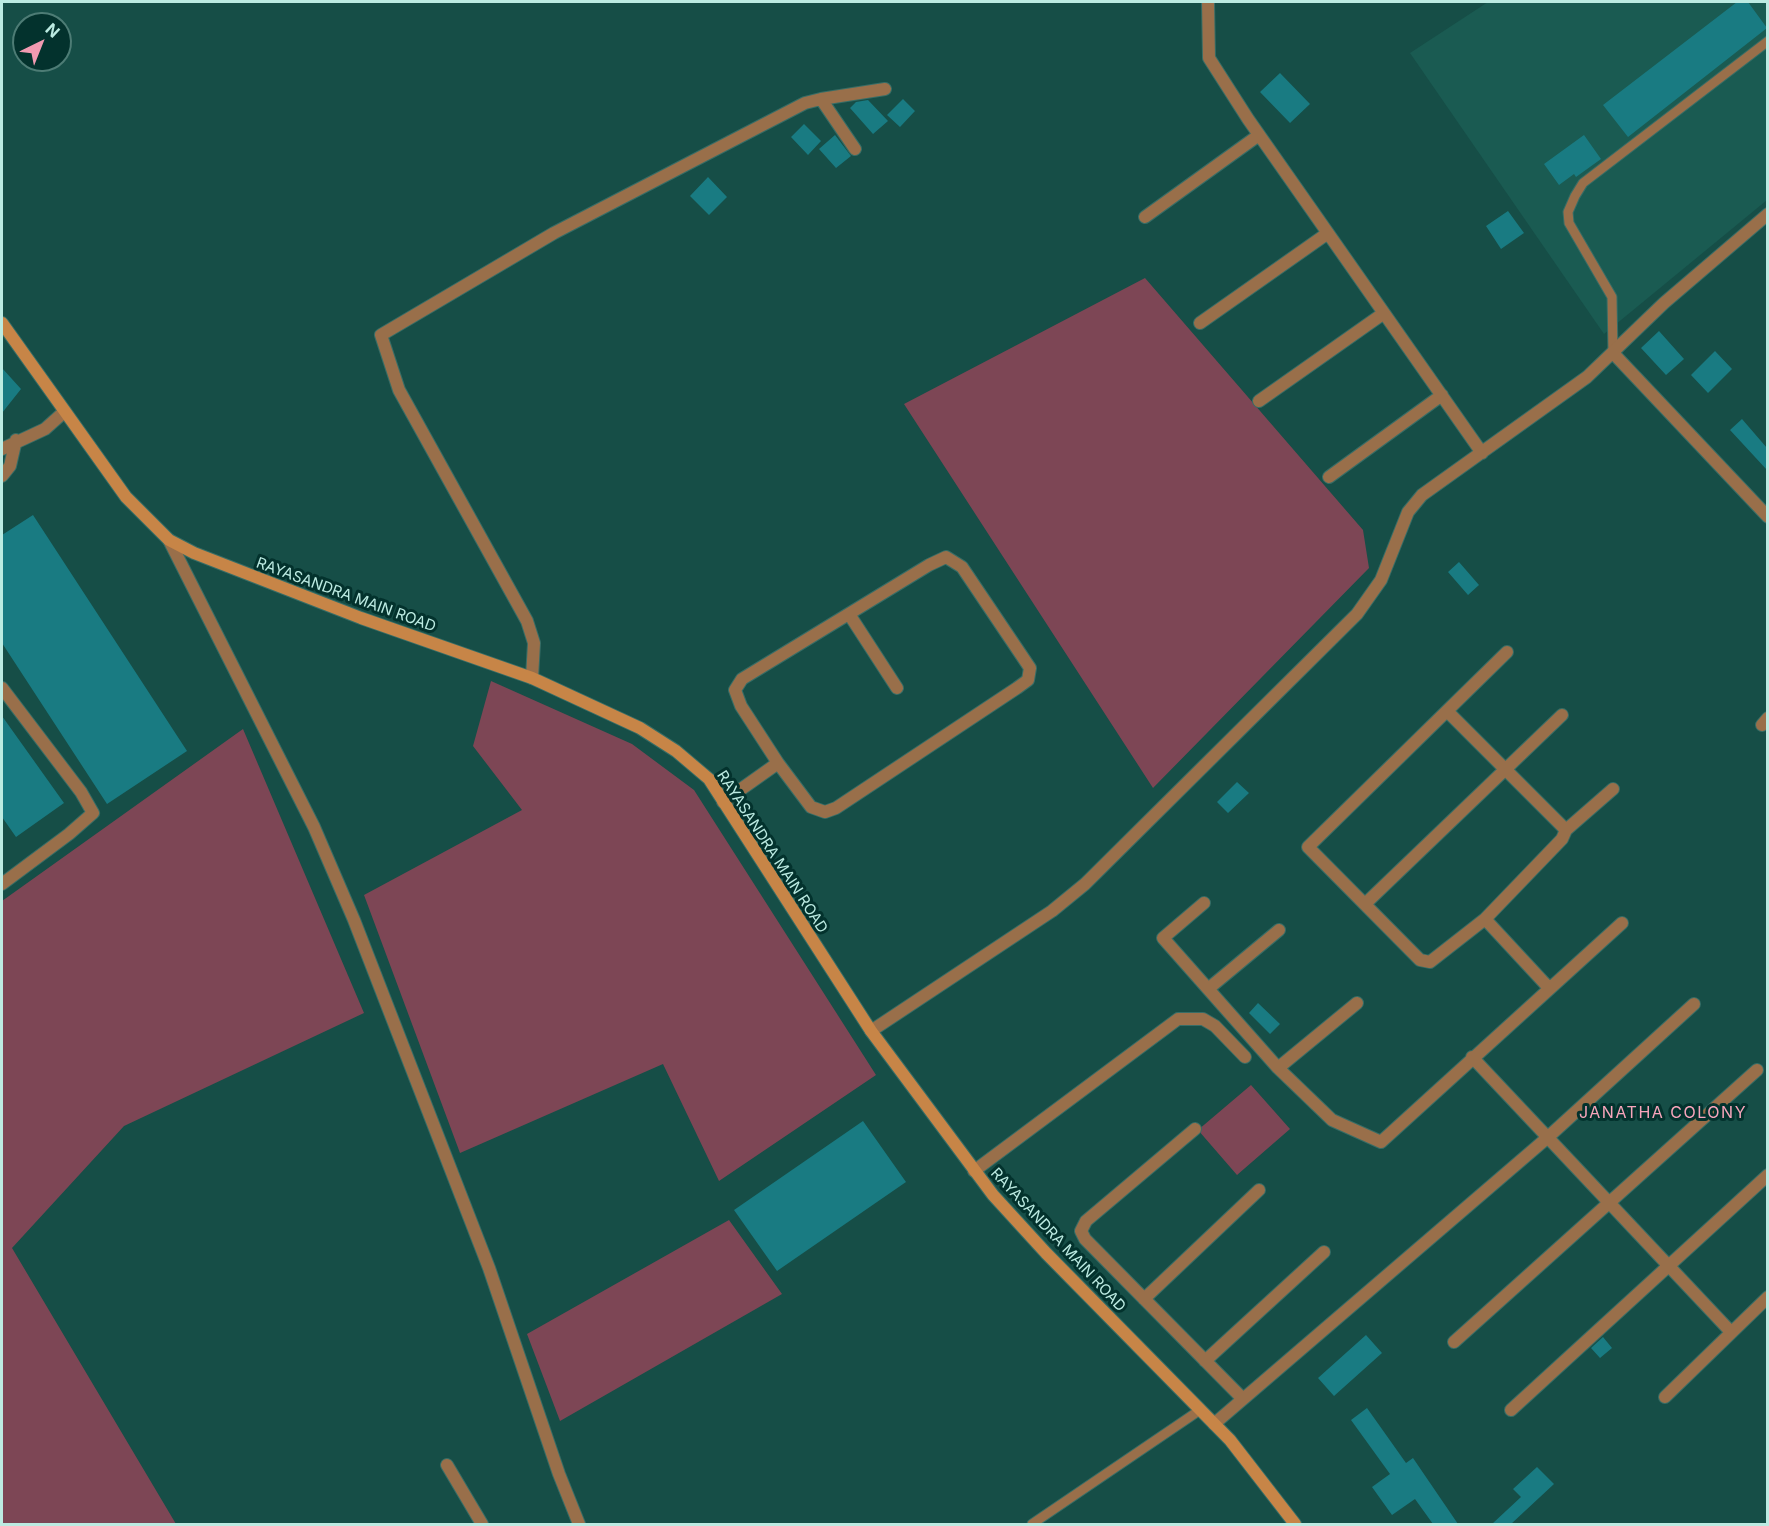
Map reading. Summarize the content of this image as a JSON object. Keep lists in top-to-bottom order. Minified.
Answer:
{"streets":{"street":["RAYASANDRA MAIN ROAD"]},"districts":["JANATHA COLONY"],"north":"top right"}
